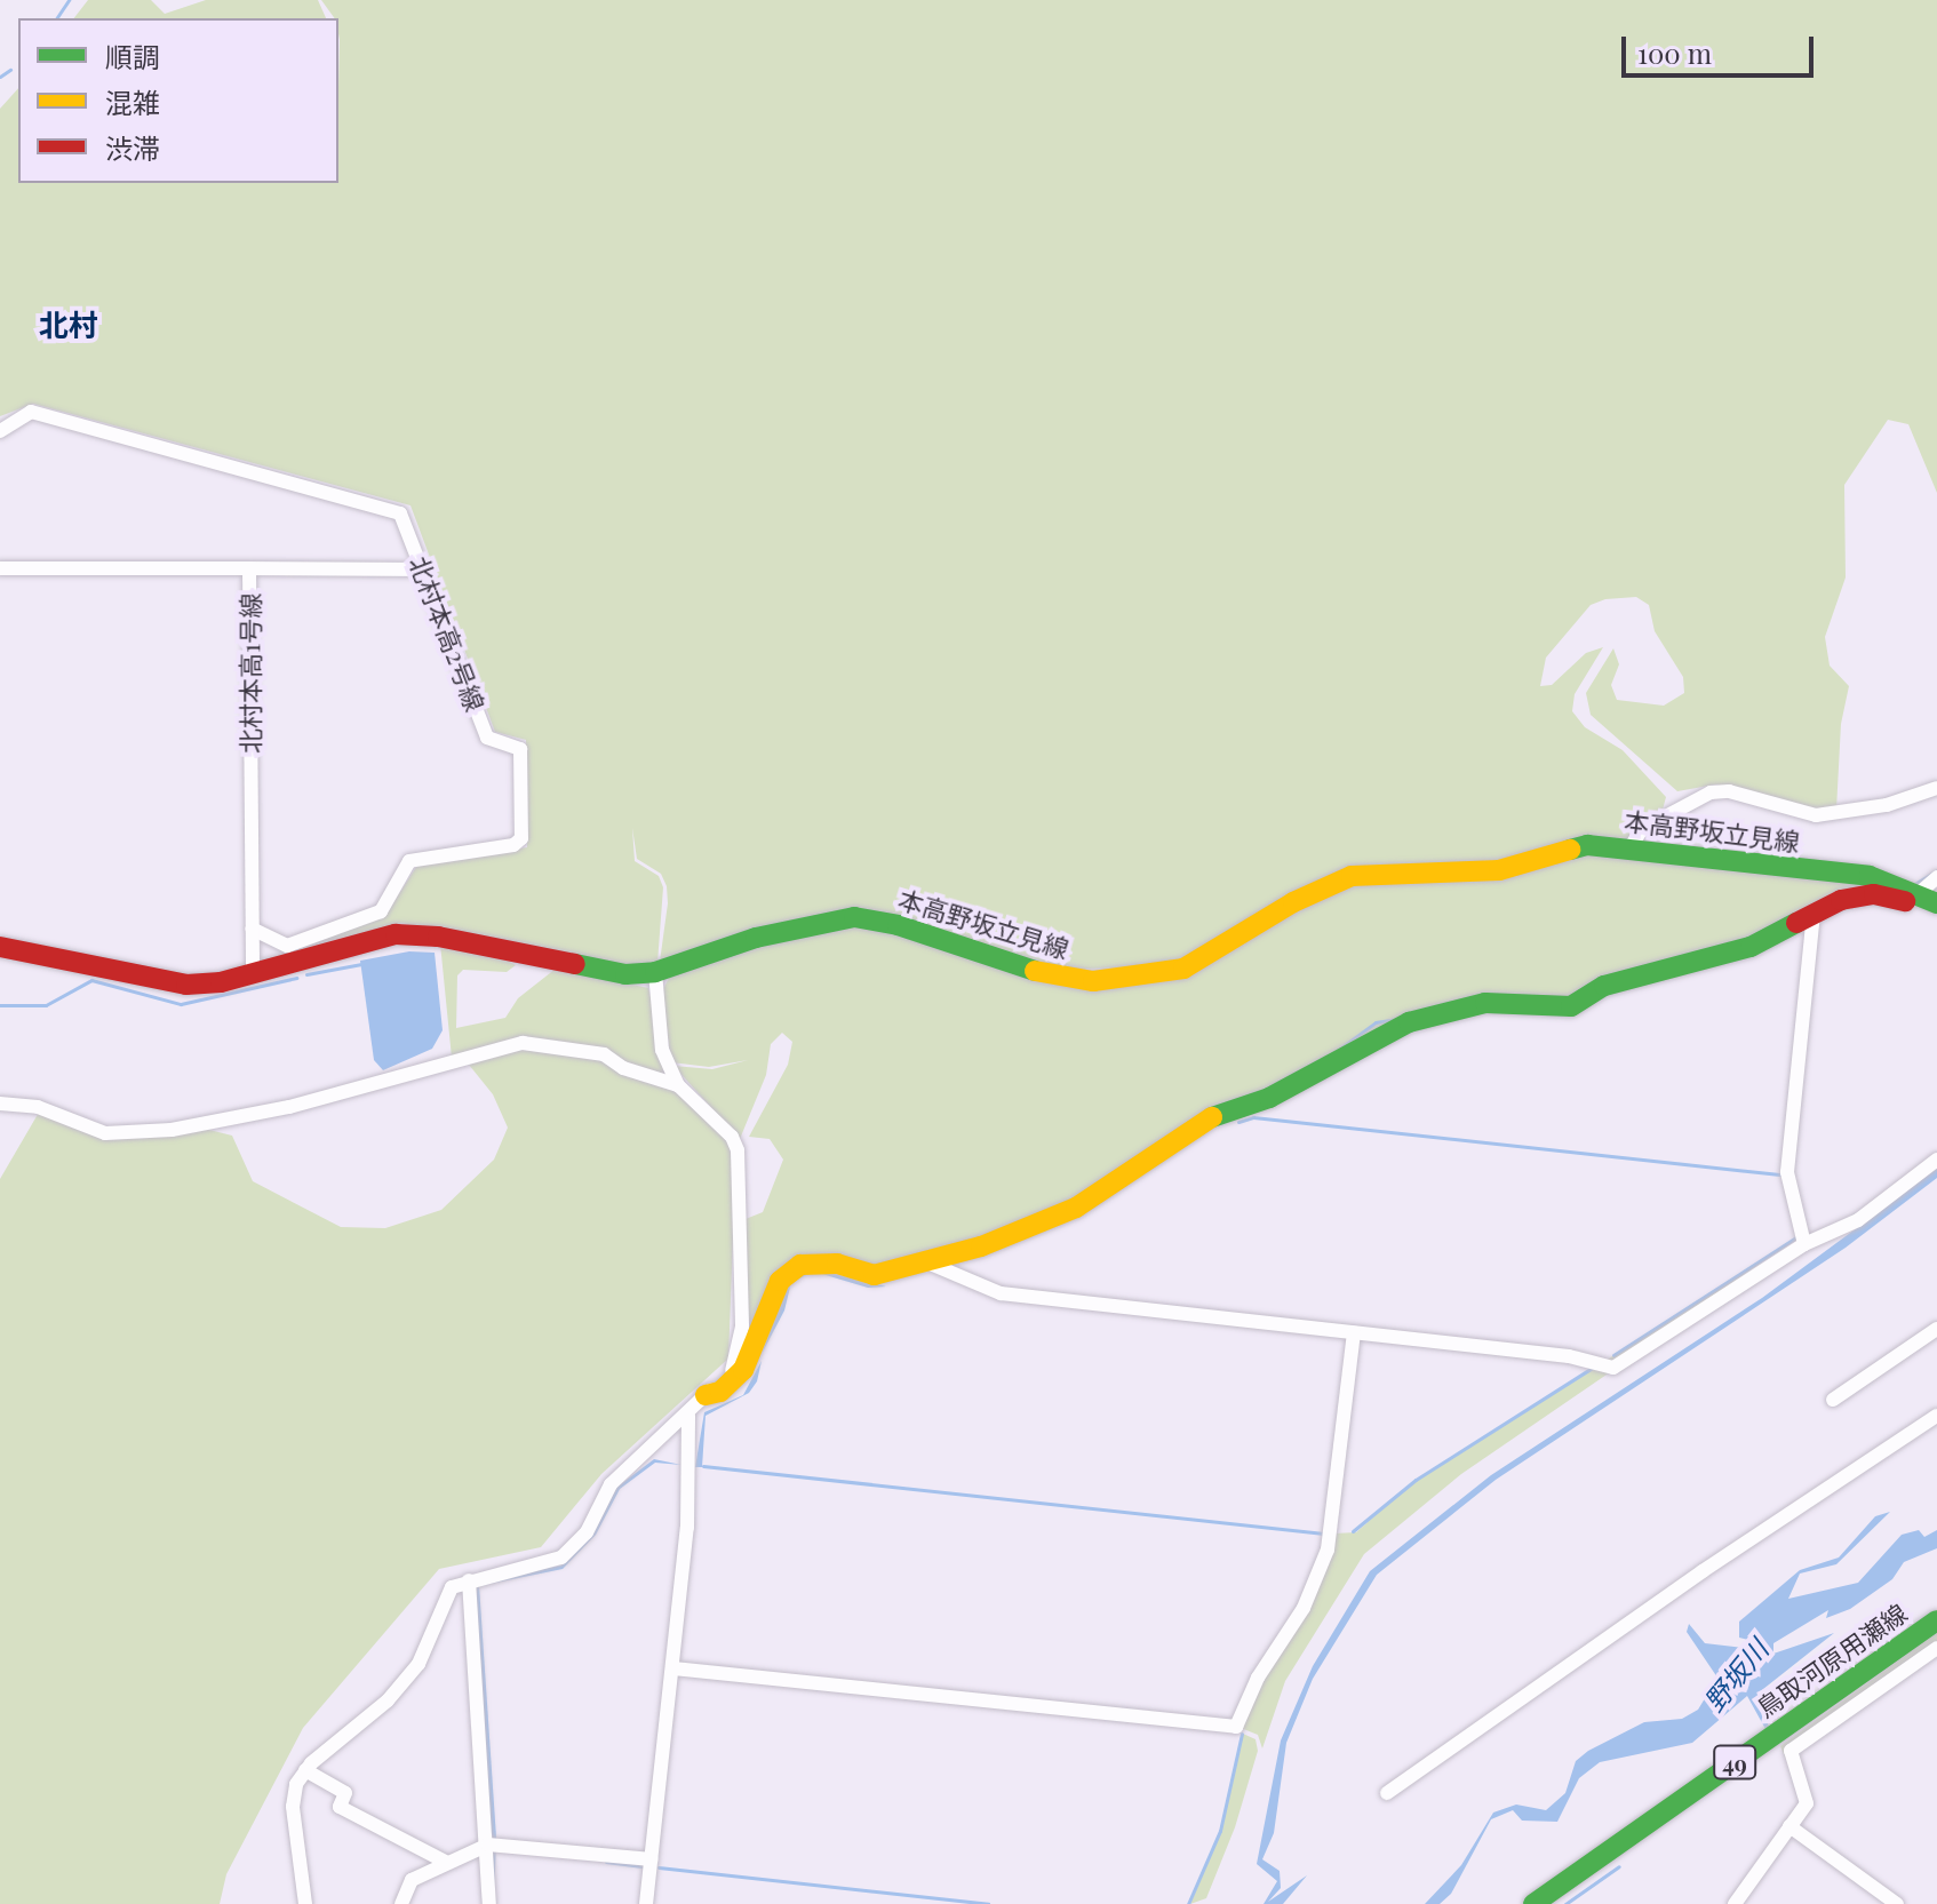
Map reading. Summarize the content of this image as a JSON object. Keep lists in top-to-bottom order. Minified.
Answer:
{"streets":{"street":["北村本高2号線","北村本高1号線","本高野坂立見線","鳥取河原用瀬線","49"]},"crossings":[["北村本高2号線","北村本高1号線"],["北村本高1号線","本高野坂立見線"]],"districts":["北村"],"water":["野坂川"],"legend":["順調","混雑","渋滞"],"scale_bar":"100 m"}
